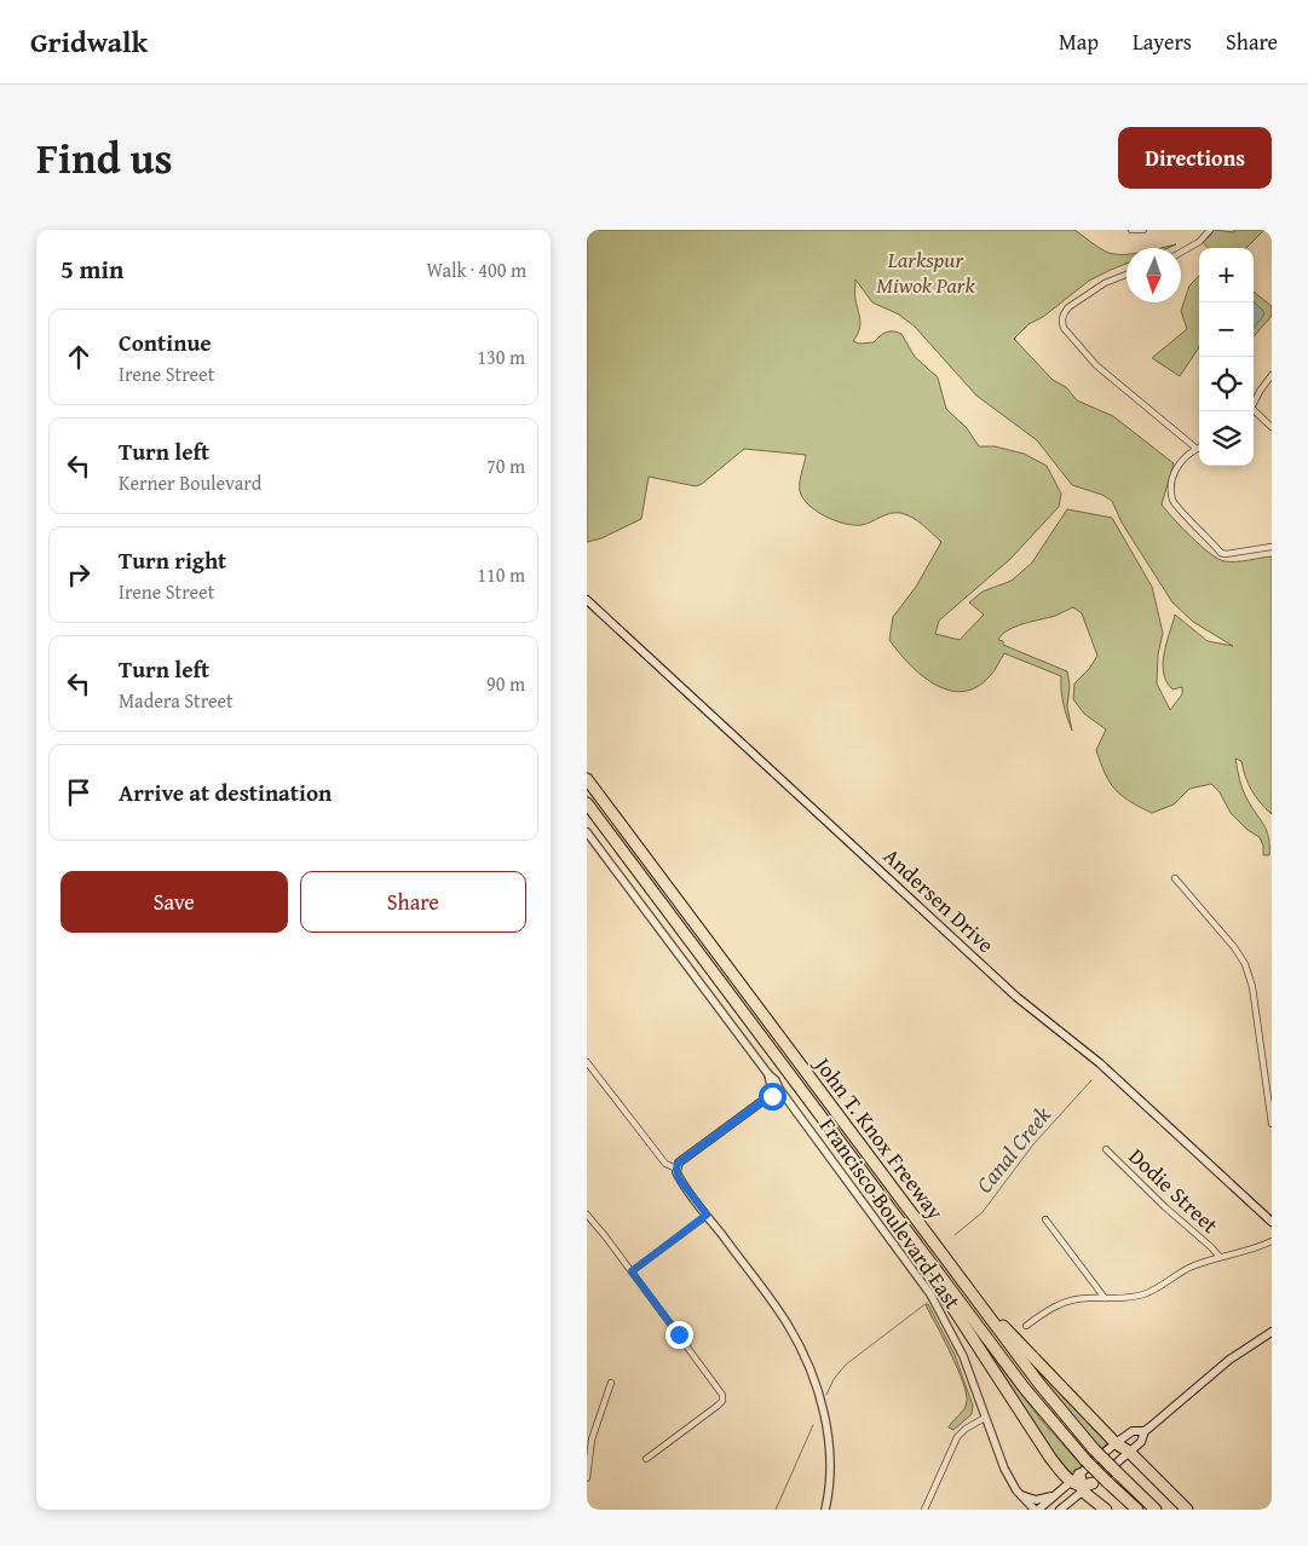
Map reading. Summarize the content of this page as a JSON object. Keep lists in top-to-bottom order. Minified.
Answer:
{"streets":{"highway":["John T. Knox Freeway"],"main road":["Andersen Drive"],"street":["Dodie Street","Francisco Boulevard East"]},"water":["Canal Creek"],"parks":["Larkspur Miwok Park"],"north":"bottom","page":{"header":"Gridwalk","nav":["Map","Layers","Share"],"title":"Find us","buttons":["Directions",["Save","Share"]],"heading":["5 min","Walk · 400 m"],"map_buttons":["+","−"],"list":[["Continue","Irene Street","130 m"],["Turn left","Kerner Boulevard","70 m"],["Turn right","Irene Street","110 m"],["Turn left","Madera Street","90 m"],"Arrive at destination"]}}
